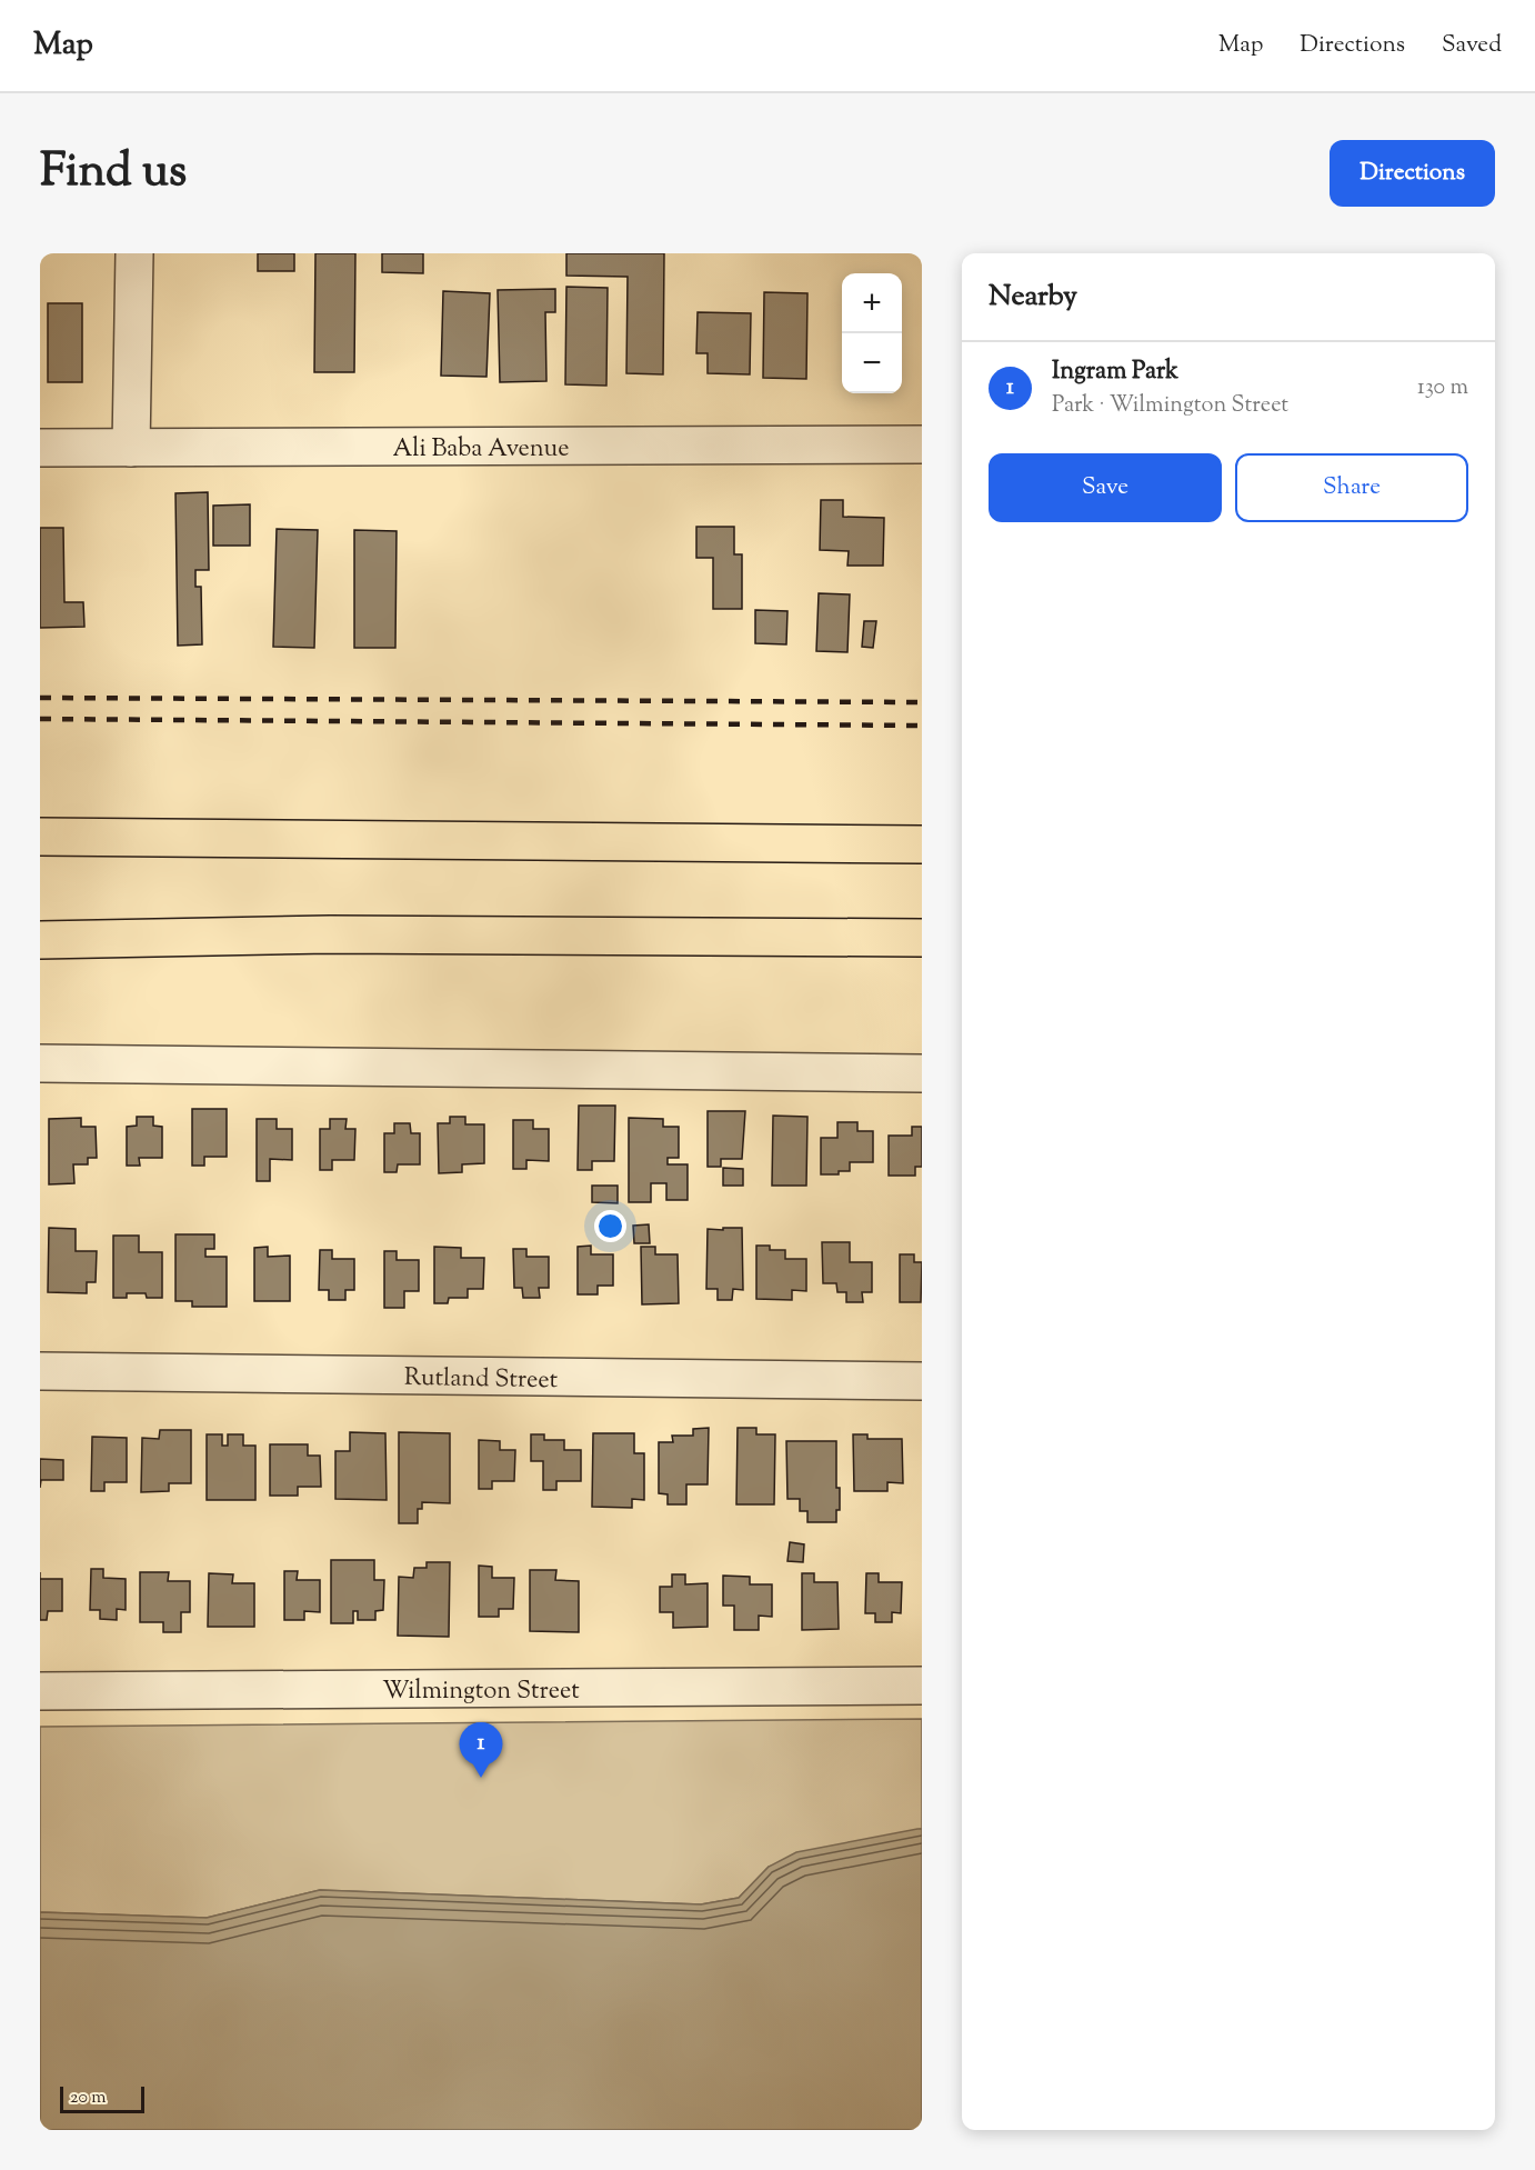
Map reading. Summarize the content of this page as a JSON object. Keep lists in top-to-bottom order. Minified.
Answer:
{"streets":{"street":["Ali Baba Avenue","Rutland Street","Wilmington Street"]},"scale_bar":"20 m","page":{"header":"Map","nav":["Map","Directions","Saved"],"title":"Find us","buttons":["Directions",["Save","Share"]],"heading":"Nearby","map_buttons":["+","−"],"list":[{"mark":"1","name":"Ingram Park","note":"Park · Wilmington Street","value":"130 m"}],"pins":"1","scale":"20 m"}}
